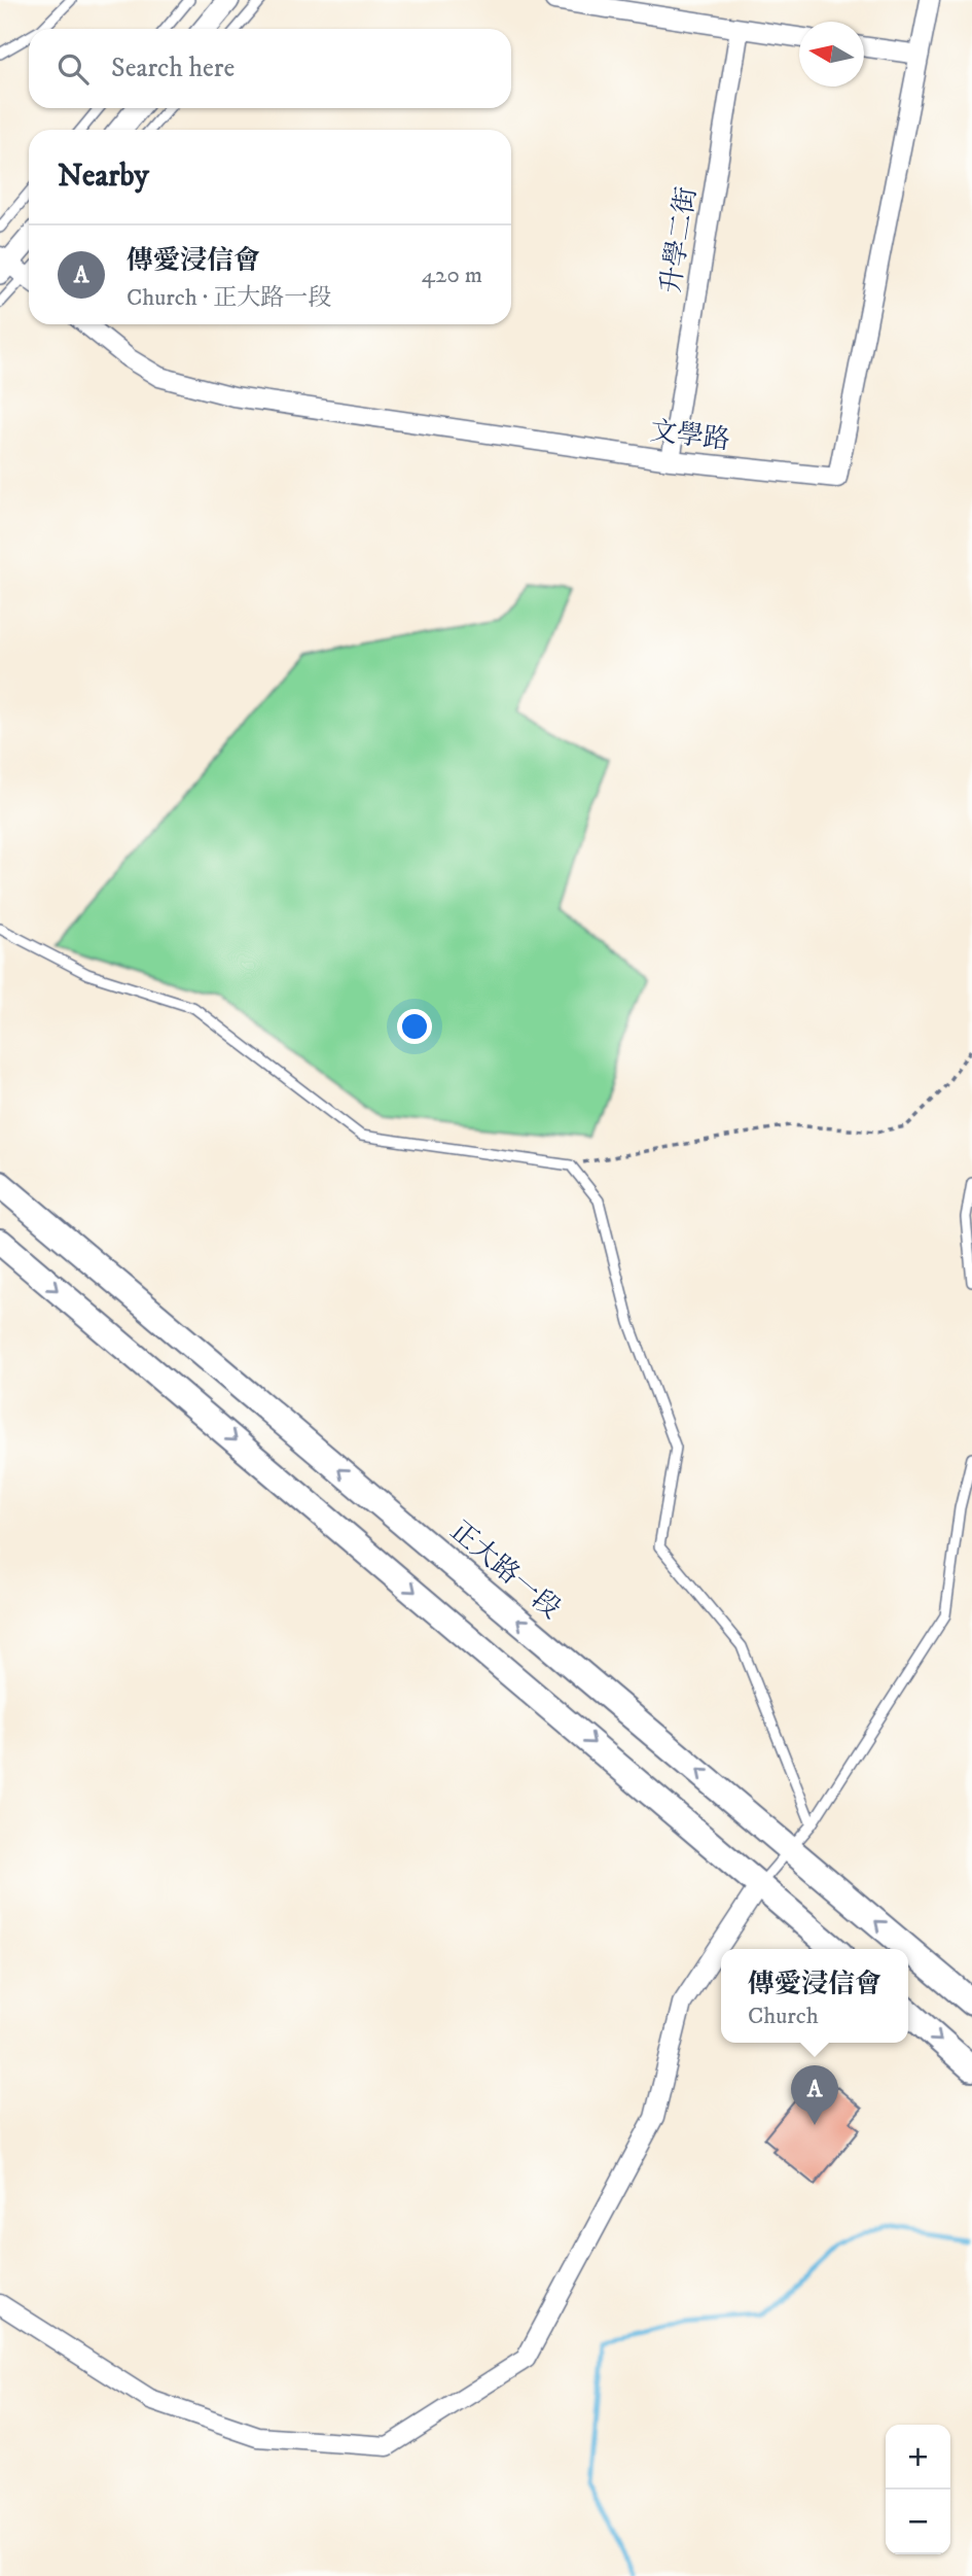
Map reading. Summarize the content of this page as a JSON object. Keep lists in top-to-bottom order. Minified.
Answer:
{"streets":{"main road":["正大路一段"],"street":["升學二街","文學路"]},"crossings":[["升學二街","文學路"]],"north":"left","page":{"search":"Search here","heading":"Nearby","list":[{"mark":"A","name":"傳愛浸信會","note":"Church · 正大路一段","value":"420 m"}],"popup":["傳愛浸信會","Church"],"pins":"A","map_buttons":["+","−"]}}
